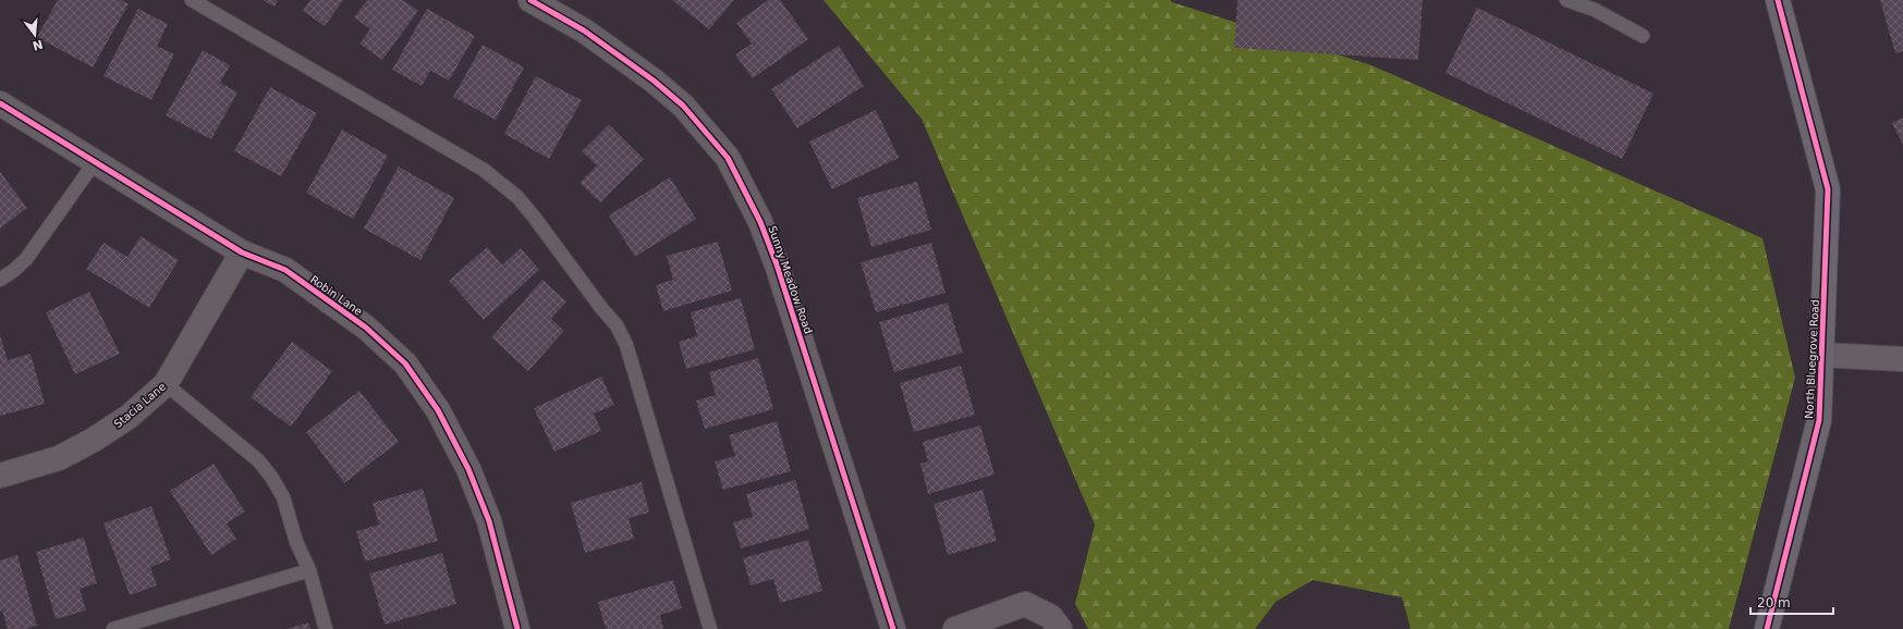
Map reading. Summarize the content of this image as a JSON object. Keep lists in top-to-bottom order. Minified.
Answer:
{"streets":{"street":["Sunny Meadow Road","Robin Lane","North Bluegrove Road","Stacia Lane"]},"crossings":[["Robin Lane","Stacia Lane"]],"scale_bar":"20 m","north":"bottom"}
